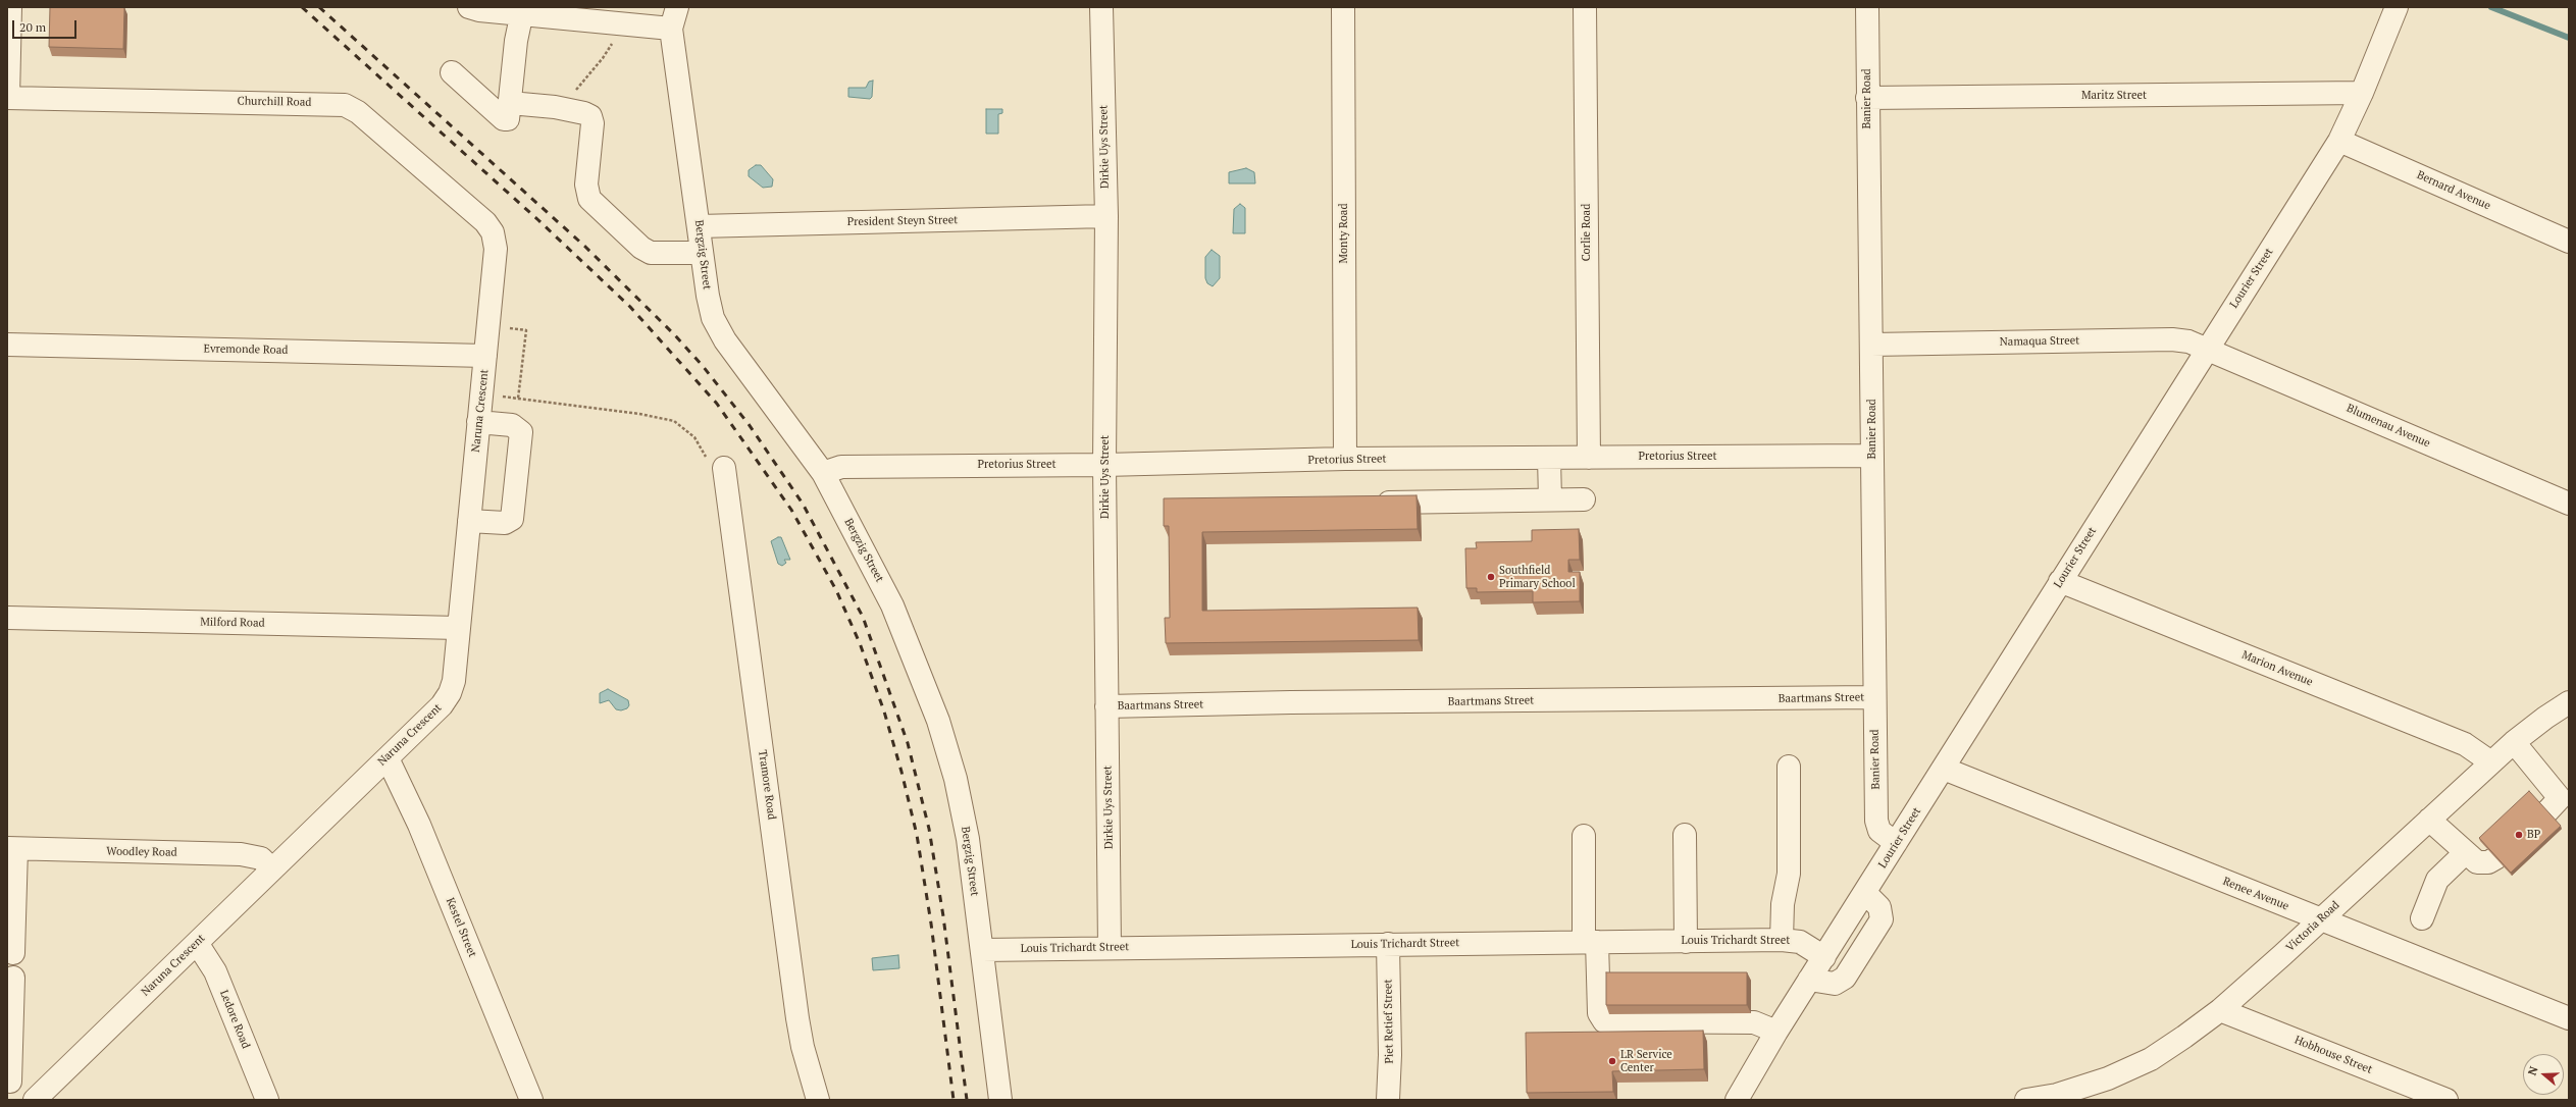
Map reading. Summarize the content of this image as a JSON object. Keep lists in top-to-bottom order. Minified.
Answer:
{"streets":{"street":["Maritz Street","Banier Road","Churchill Road","Dirkie Uys Street","Bernard Avenue","President Steyn Street","Corlie Road","Monty Road","Bergzig Street","Lourier Street","Namaqua Street","Evremonde Road","Naruna Crescent","Blumenau Avenue","Pretorius Street","Milford Road","Marion Avenue","Baartmans Street","Tramore Road","Woodley Road","Renee Avenue","Victoria Road","Kestel Street","Louis Trichardt Street","Ledore Road","Piet Retief Street","Hobhouse Street"]},"crossings":[["Maritz Street","Banier Road"],["Maritz Street","Lourier Street"],["Banier Road","Lourier Street"],["Banier Road","Namaqua Street"],["Banier Road","Pretorius Street"],["Banier Road","Baartmans Street"],["Churchill Road","Naruna Crescent"],["Dirkie Uys Street","President Steyn Street"],["Dirkie Uys Street","Pretorius Street"],["Dirkie Uys Street","Baartmans Street"],["Dirkie Uys Street","Louis Trichardt Street"],["Bernard Avenue","Lourier Street"],["President Steyn Street","Bergzig Street"],["Corlie Road","Pretorius Street"],["Monty Road","Pretorius Street"],["Bergzig Street","Pretorius Street"],["Bergzig Street","Louis Trichardt Street"],["Lourier Street","Namaqua Street"],["Lourier Street","Blumenau Avenue"],["Lourier Street","Marion Avenue"],["Lourier Street","Renee Avenue"],["Lourier Street","Louis Trichardt Street"],["Namaqua Street","Blumenau Avenue"],["Evremonde Road","Naruna Crescent"],["Naruna Crescent","Milford Road"],["Naruna Crescent","Woodley Road"],["Naruna Crescent","Kestel Street"],["Naruna Crescent","Ledore Road"],["Marion Avenue","Victoria Road"],["Renee Avenue","Victoria Road"],["Victoria Road","Hobhouse Street"],["Louis Trichardt Street","Piet Retief Street"]],"places":["Southfield Primary School","BP","LR Service Center"],"scale_bar":"20 m","north":"left"}
